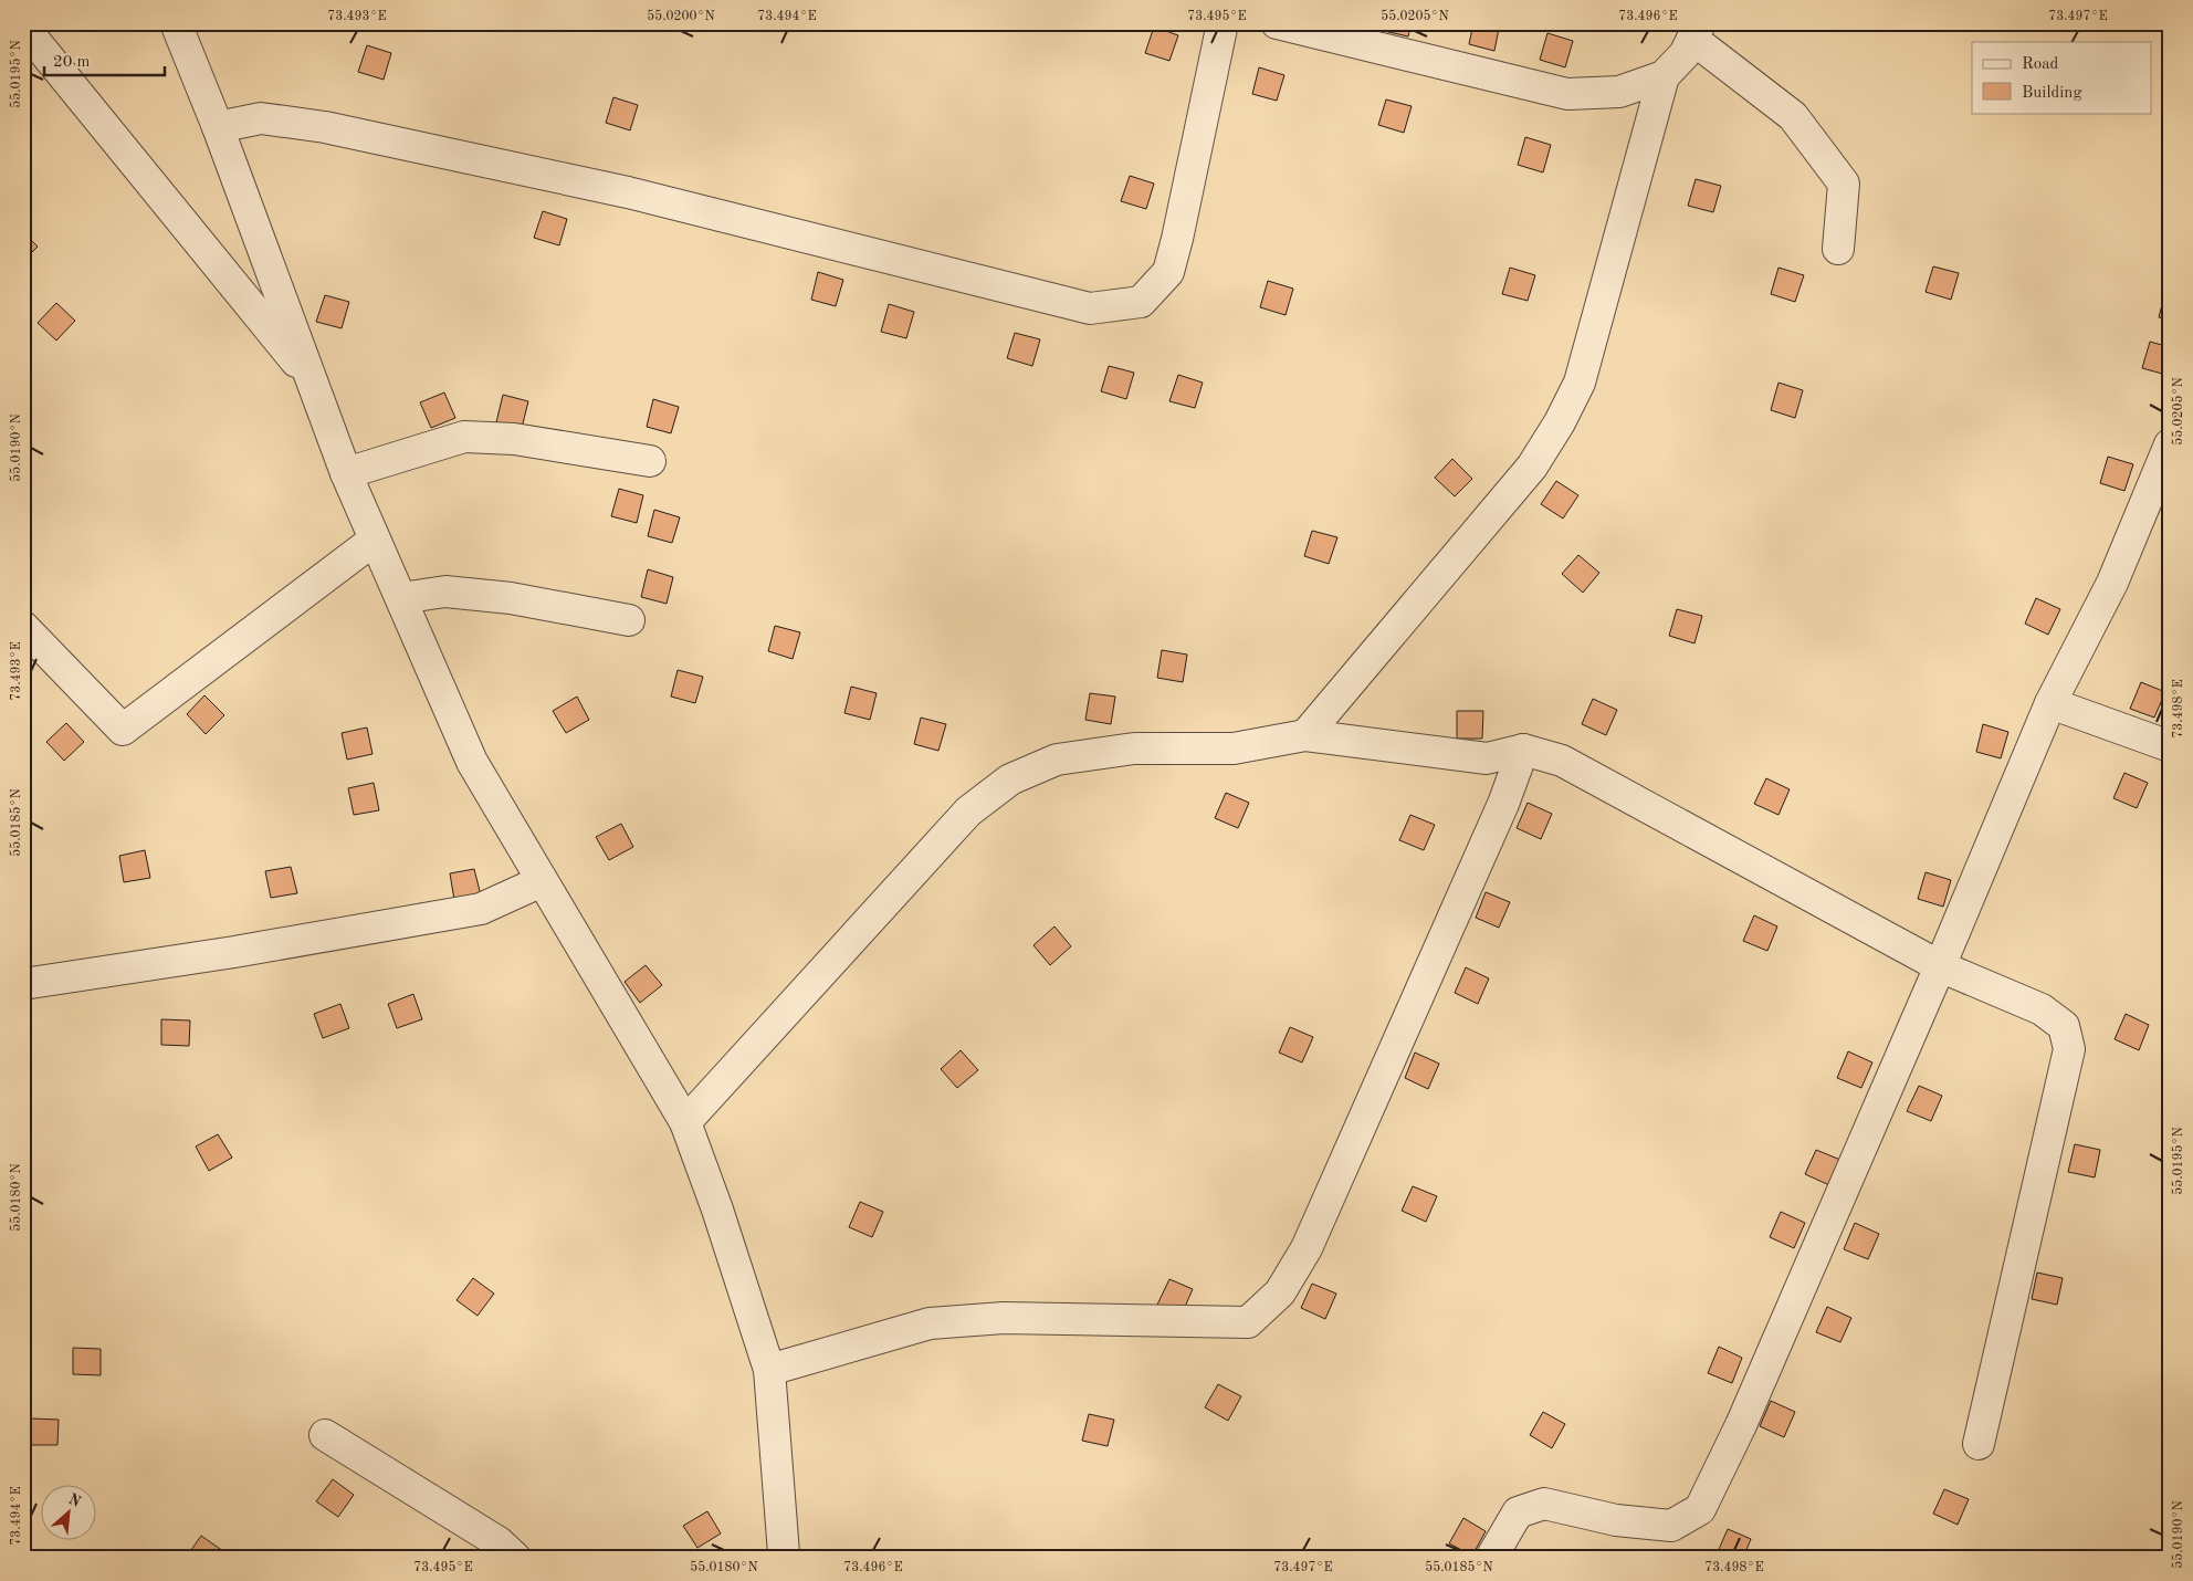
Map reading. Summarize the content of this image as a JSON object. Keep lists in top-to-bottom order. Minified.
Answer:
{"legend":["Road","Building"],"scale_bar":"20 m","north":"top right","coordinates":["73.493°E","55.0200°N","73.494°E","73.495°E","55.0205°N","73.496°E","73.497°E","55.0195°N","55.0190°N","73.498°E","55.0185°N","55.0180°N"]}
